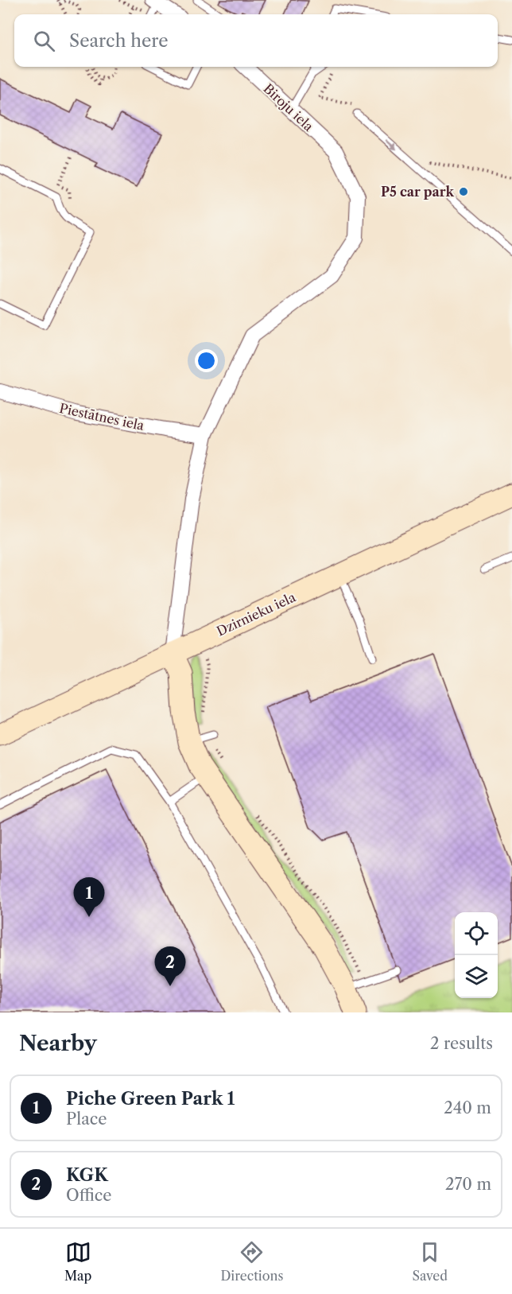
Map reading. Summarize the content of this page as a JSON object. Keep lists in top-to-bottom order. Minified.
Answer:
{"streets":{"street":["Biroju iela","Piestātnes iela","Dzirnieku iela"]},"crossings":[["Biroju iela","Piestātnes iela"]],"places":["P5 car park"],"page":{"search":"Search here","pins":["1","2"],"heading":["Nearby","2 results"],"list":[{"mark":"1","name":"Piche Green Park 1","note":"Place","value":"240 m"},{"mark":"2","name":"KGK","note":"Office","value":"270 m"}],"nav":["Map","Directions","Saved"]}}
